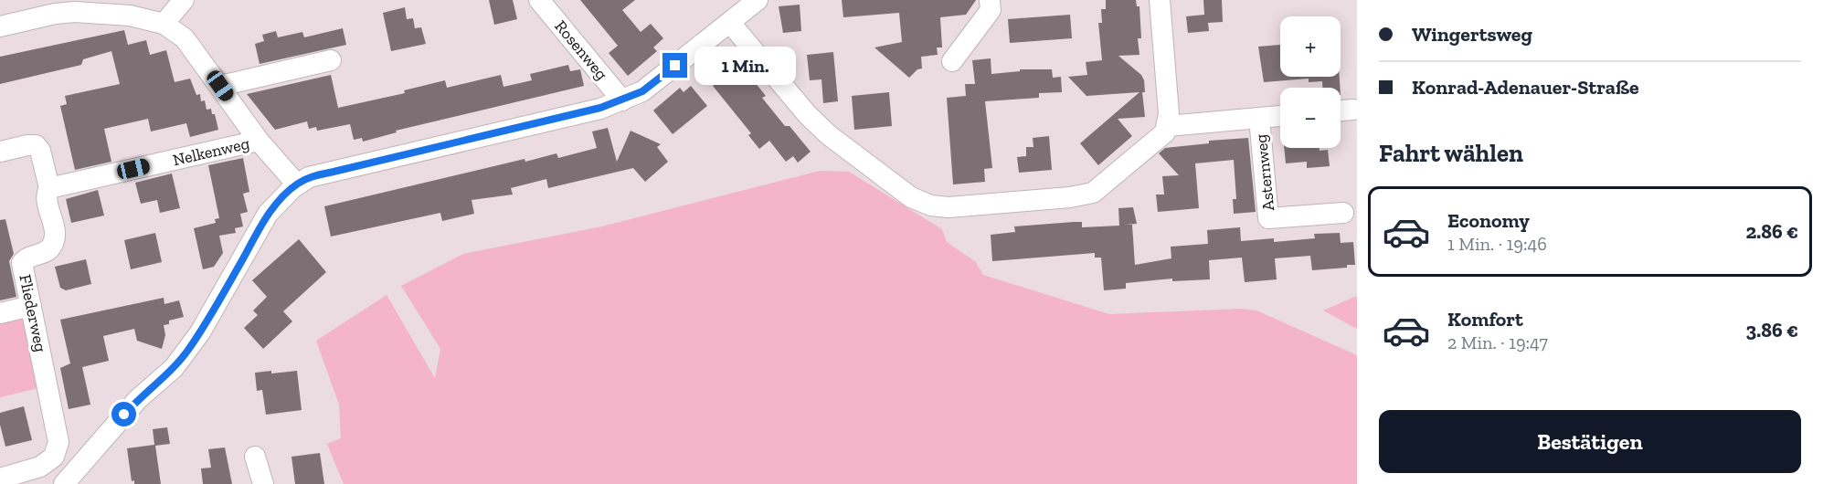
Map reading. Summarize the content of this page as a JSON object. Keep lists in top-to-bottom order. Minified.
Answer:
{"streets":{"street":["Rosenweg","Nelkenweg","Asternweg","Fliederweg"]},"crossings":[["Nelkenweg","Fliederweg"]],"page":{"banner":["Wingertsweg","Konrad-Adenauer-Straße"],"map_buttons":["+","−"],"bubble":"1 Min.","heading":"Fahrt wählen","list":[{"name":"Economy","note":"1 Min. · 19:46","value":"2.86 €"},{"name":"Komfort","note":"2 Min. · 19:47","value":"3.86 €"}],"buttons":"Bestätigen"}}
